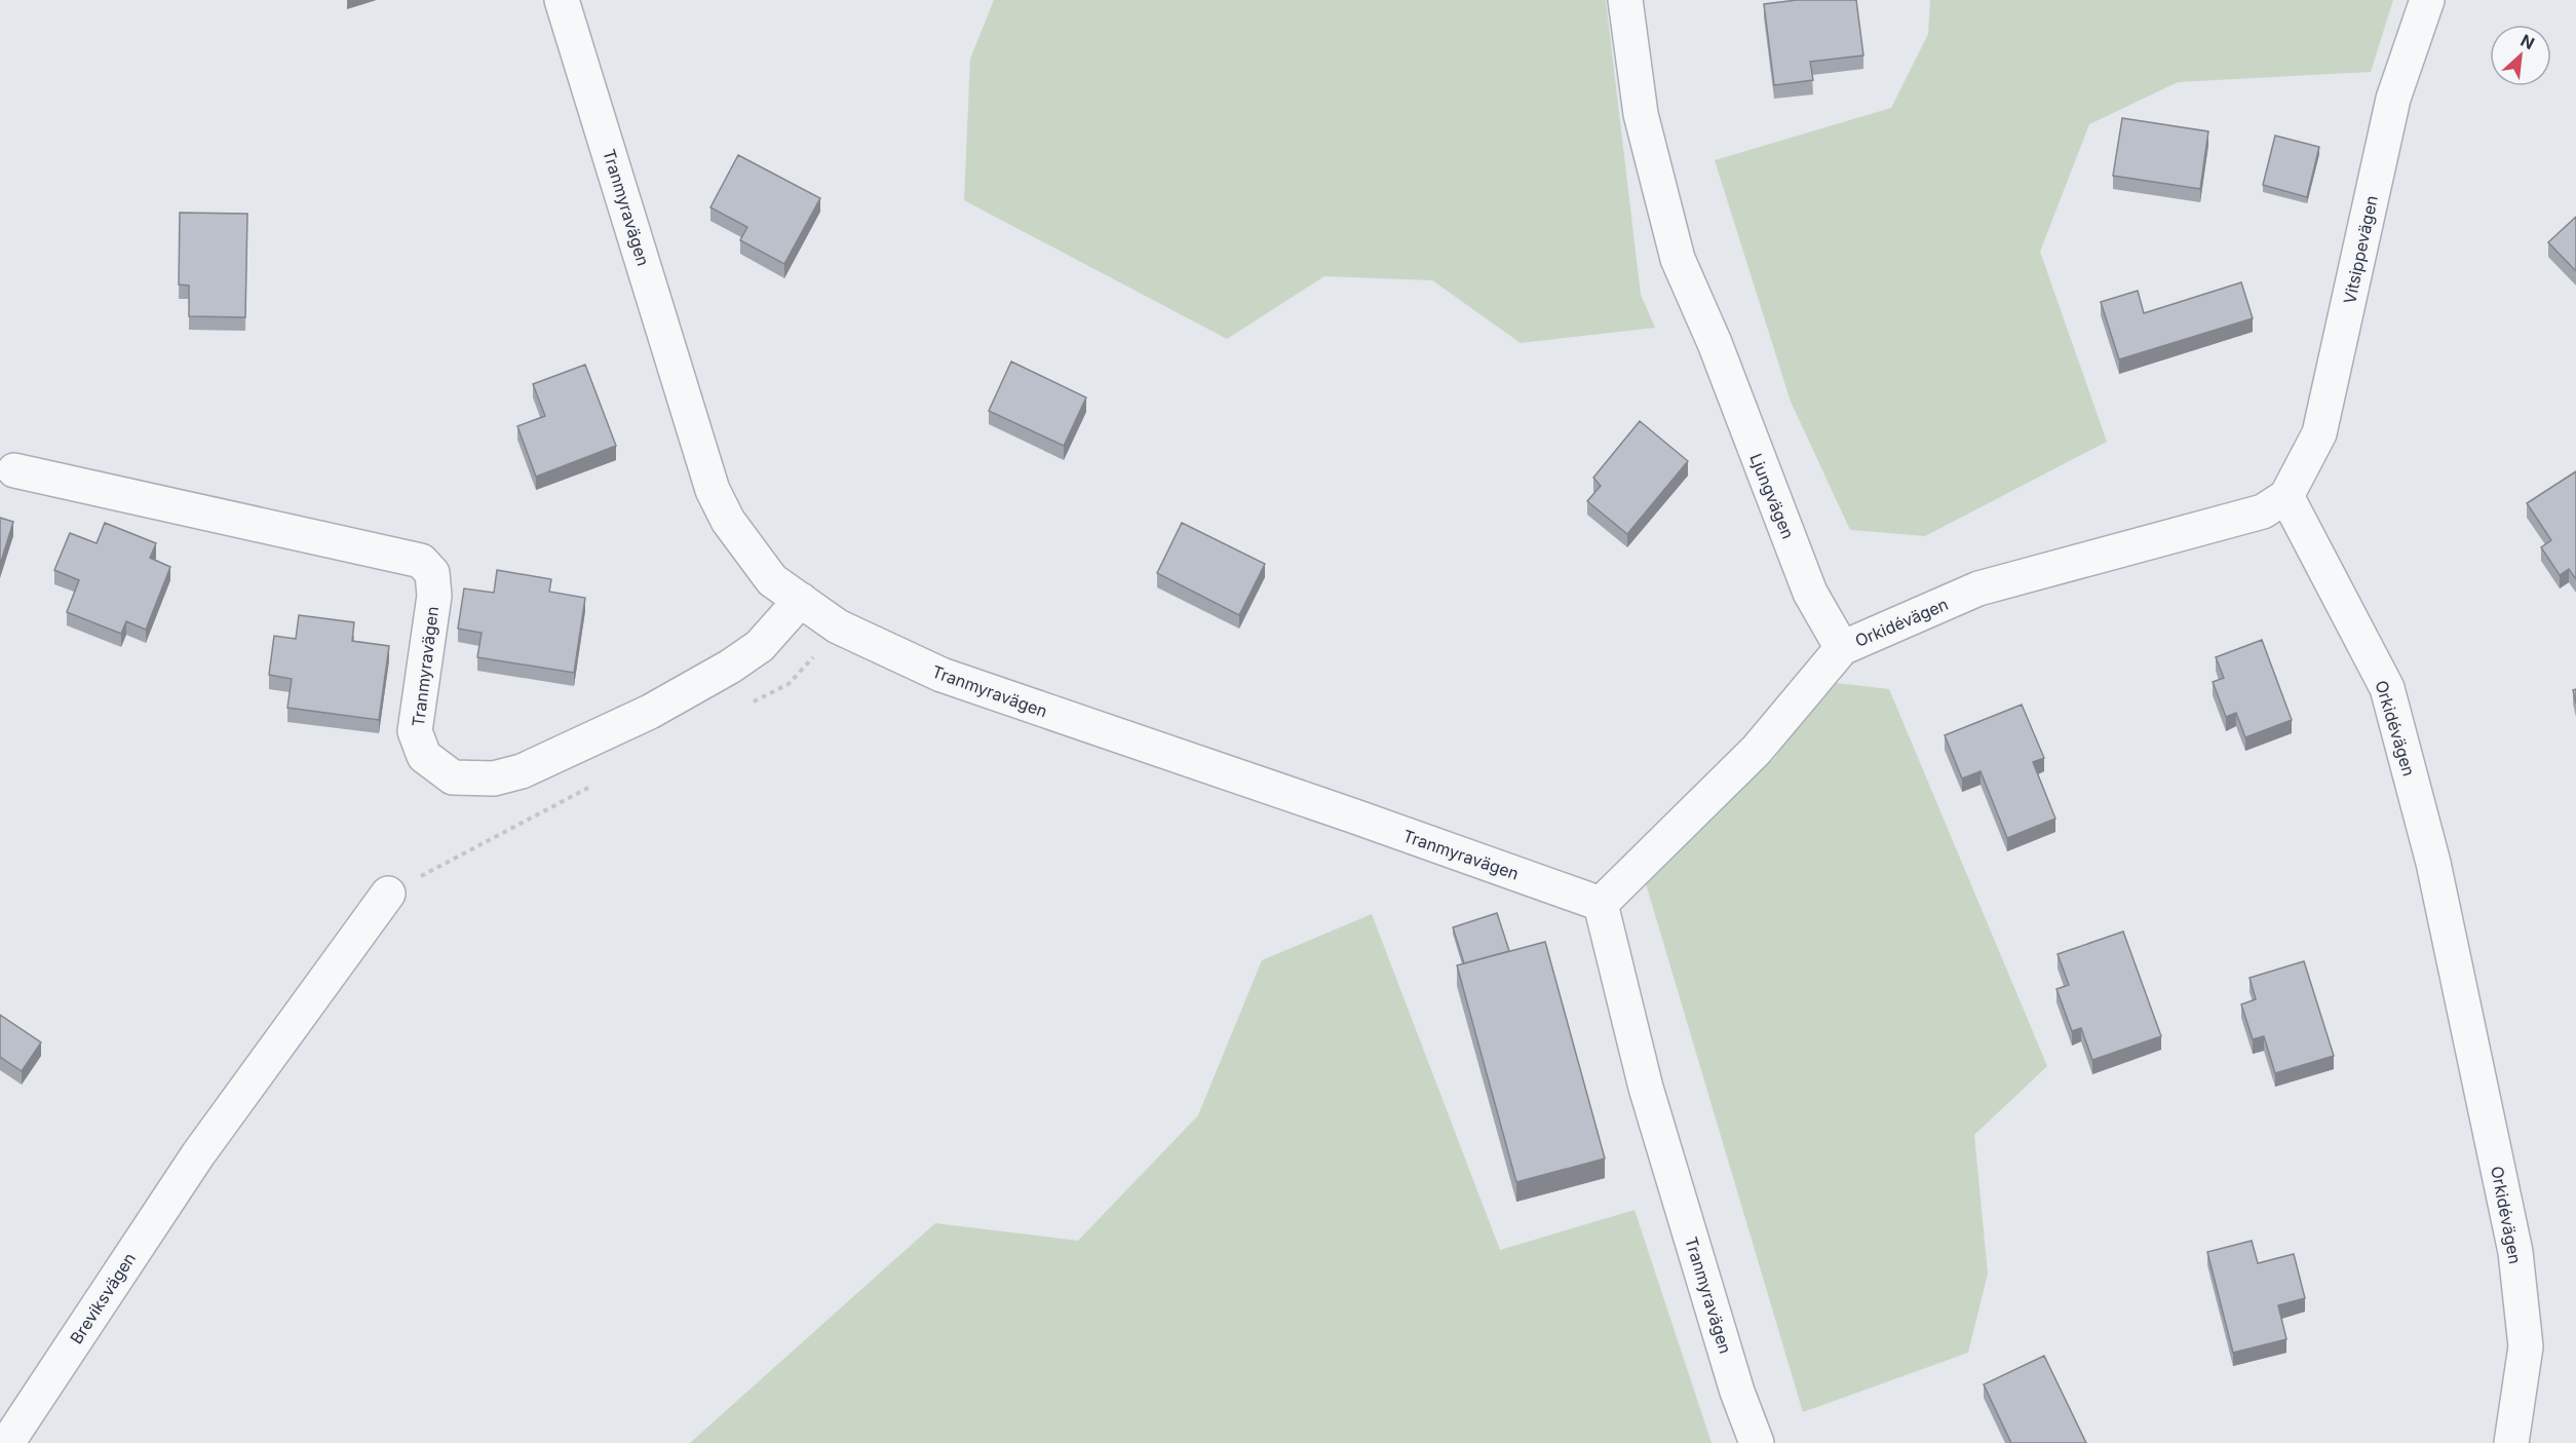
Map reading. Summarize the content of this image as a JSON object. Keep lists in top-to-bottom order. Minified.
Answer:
{"streets":{"street":["Tranmyravägen","Vitsippevägen","Ljungvägen","Orkidévägen","Breviksvägen"]},"crossings":[["Vitsippevägen","Orkidévägen"],["Ljungvägen","Orkidévägen"]],"north":"top right"}
